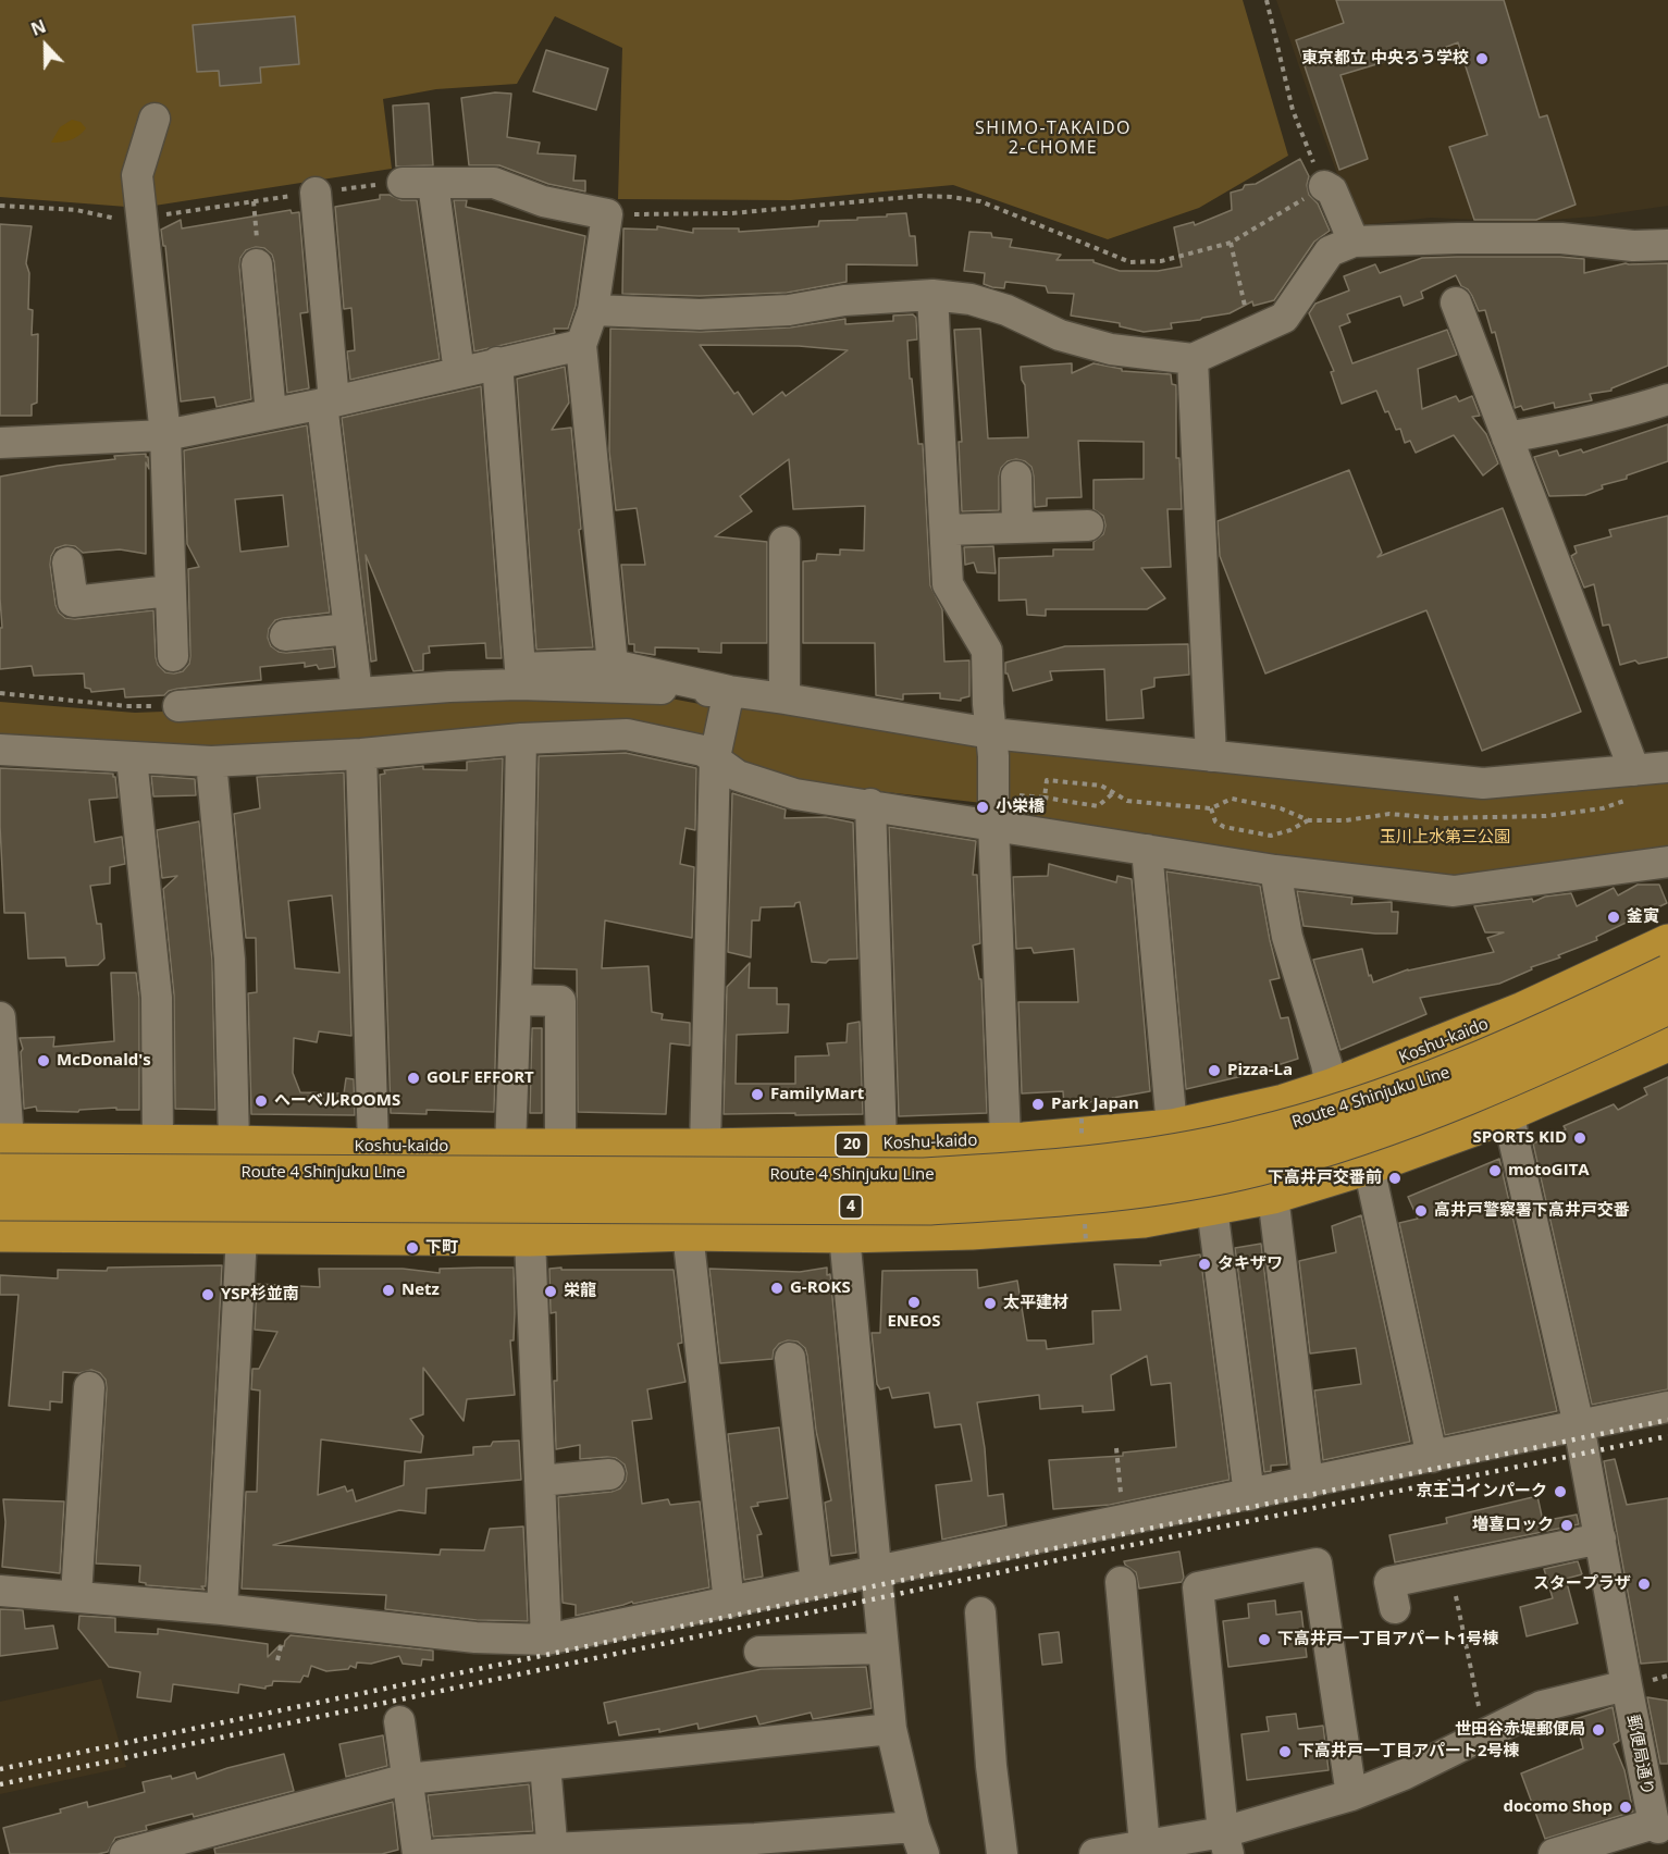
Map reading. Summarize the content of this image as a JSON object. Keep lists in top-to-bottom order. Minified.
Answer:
{"streets":{"highway":["Koshu-kaido","Route 4 Shinjuku Line","20","4"],"street":["郵便局通り"]},"crossings":[["Koshu-kaido","Route 4 Shinjuku Line"]],"districts":["SHIMO-TAKAIDO 2-CHOME"],"parks":["玉川上水第三公園"],"places":["東京都立 中央ろう学校","小栄橋","釜寅","McDonald's","Pizza-La","GOLF EFFORT","FamilyMart","へーベルROOMS","Park Japan","SPORTS KID","motoGITA","下高井戸交番前","高井戸警察署下高井戸交番","下町","タキザワ","G-ROKS","Netz","栄龍","YSP杉並南","ENEOS","太平建材","京王コインパーク","増喜ロック","スタープラザ","下高井戸一丁目アパート1号棟","世田谷赤堤郵便局","下高井戸一丁目アパート2号棟","docomo Shop"],"north":"top"}
